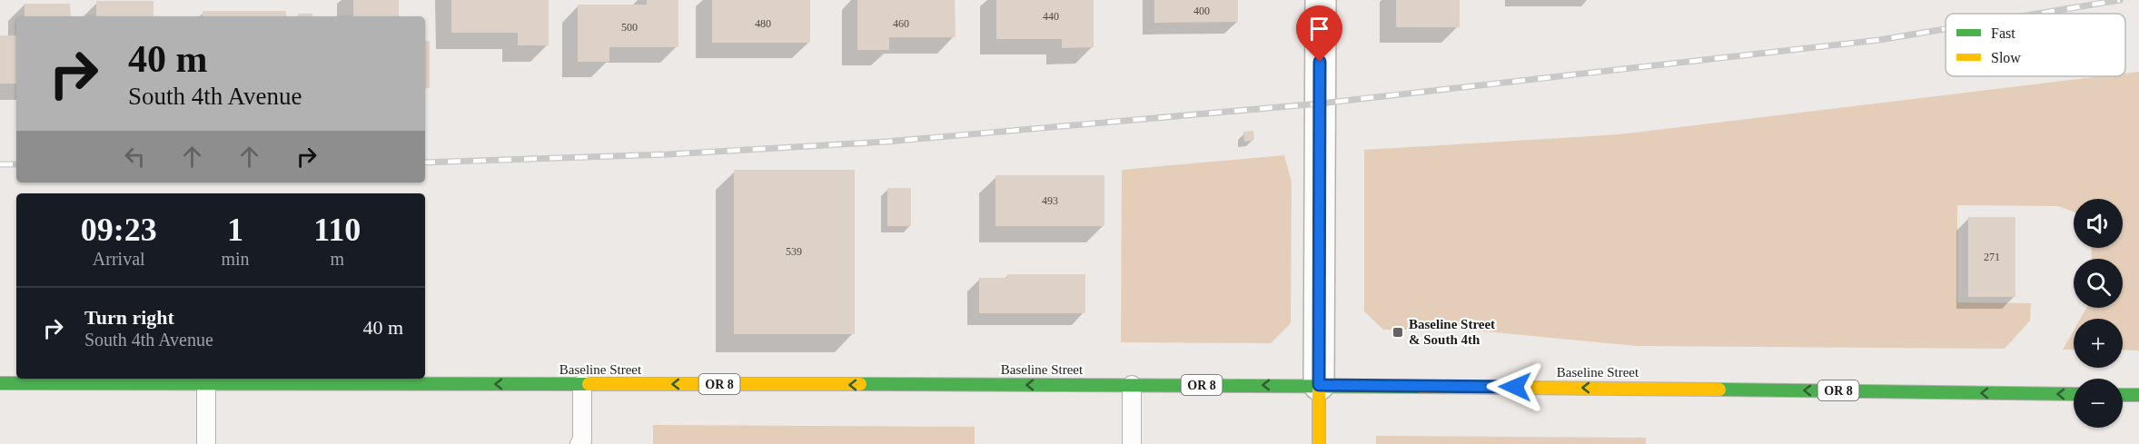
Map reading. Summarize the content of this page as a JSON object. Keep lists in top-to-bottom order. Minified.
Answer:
{"streets":{"main road":["Baseline Street","OR 8"]},"one_way":["Baseline Street"],"places":{"transit":["Baseline Street & South 4th"]},"house_numbers":["400","440","480","460","500","493","539","271"],"legend":["Fast","Slow"],"page":{"turn":["40 m","South 4th Avenue"],"eta":["09:23","Arrival","1","min","110","m"],"map_buttons":["+","−"],"list":[{"name":"Turn right","note":"South 4th Avenue","value":"40 m"}]}}
